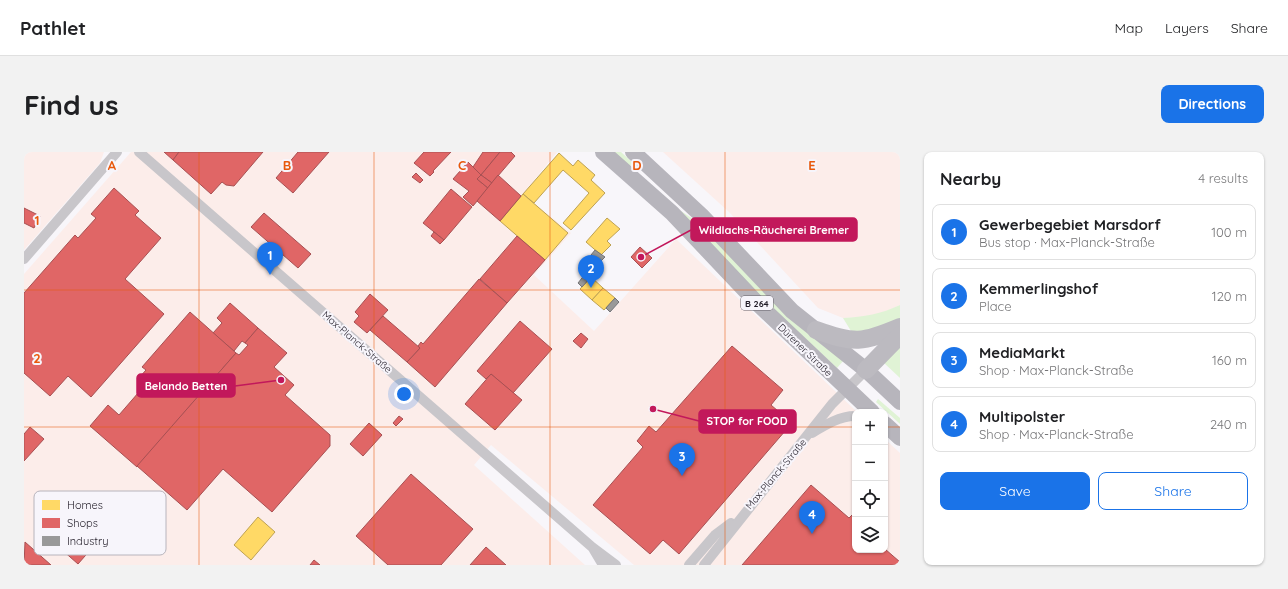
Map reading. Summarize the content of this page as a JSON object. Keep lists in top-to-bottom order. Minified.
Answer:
{"streets":{"main road":["B 264","Dürener Straße"],"street":["Max-Planck-Straße"]},"crossings":[["Max-Planck-Straße","Dürener Straße"]],"places":["Wildlachs-Räucherei Bremer","Belando Betten","STOP for FOOD"],"legend":["Homes","Shops","Industry"],"page":{"header":"Pathlet","nav":["Map","Layers","Share"],"buttons":["Directions",["Save","Share"]],"title":"Find us","heading":["Nearby","4 results"],"list":[{"mark":"1","name":"Gewerbegebiet Marsdorf","note":"Bus stop · Max-Planck-Straße","value":"100 m"},{"mark":"2","name":"Kemmerlingshof","note":"Place","value":"120 m"},{"mark":"3","name":"MediaMarkt","note":"Shop · Max-Planck-Straße","value":"160 m"},{"mark":"4","name":"Multipolster","note":"Shop · Max-Planck-Straße","value":"240 m"}],"pins":["1","2","3","4"],"map_buttons":["+","−"]},"grid":{"columns":["A","B","C","D","E"],"rows":["1","2"]}}
